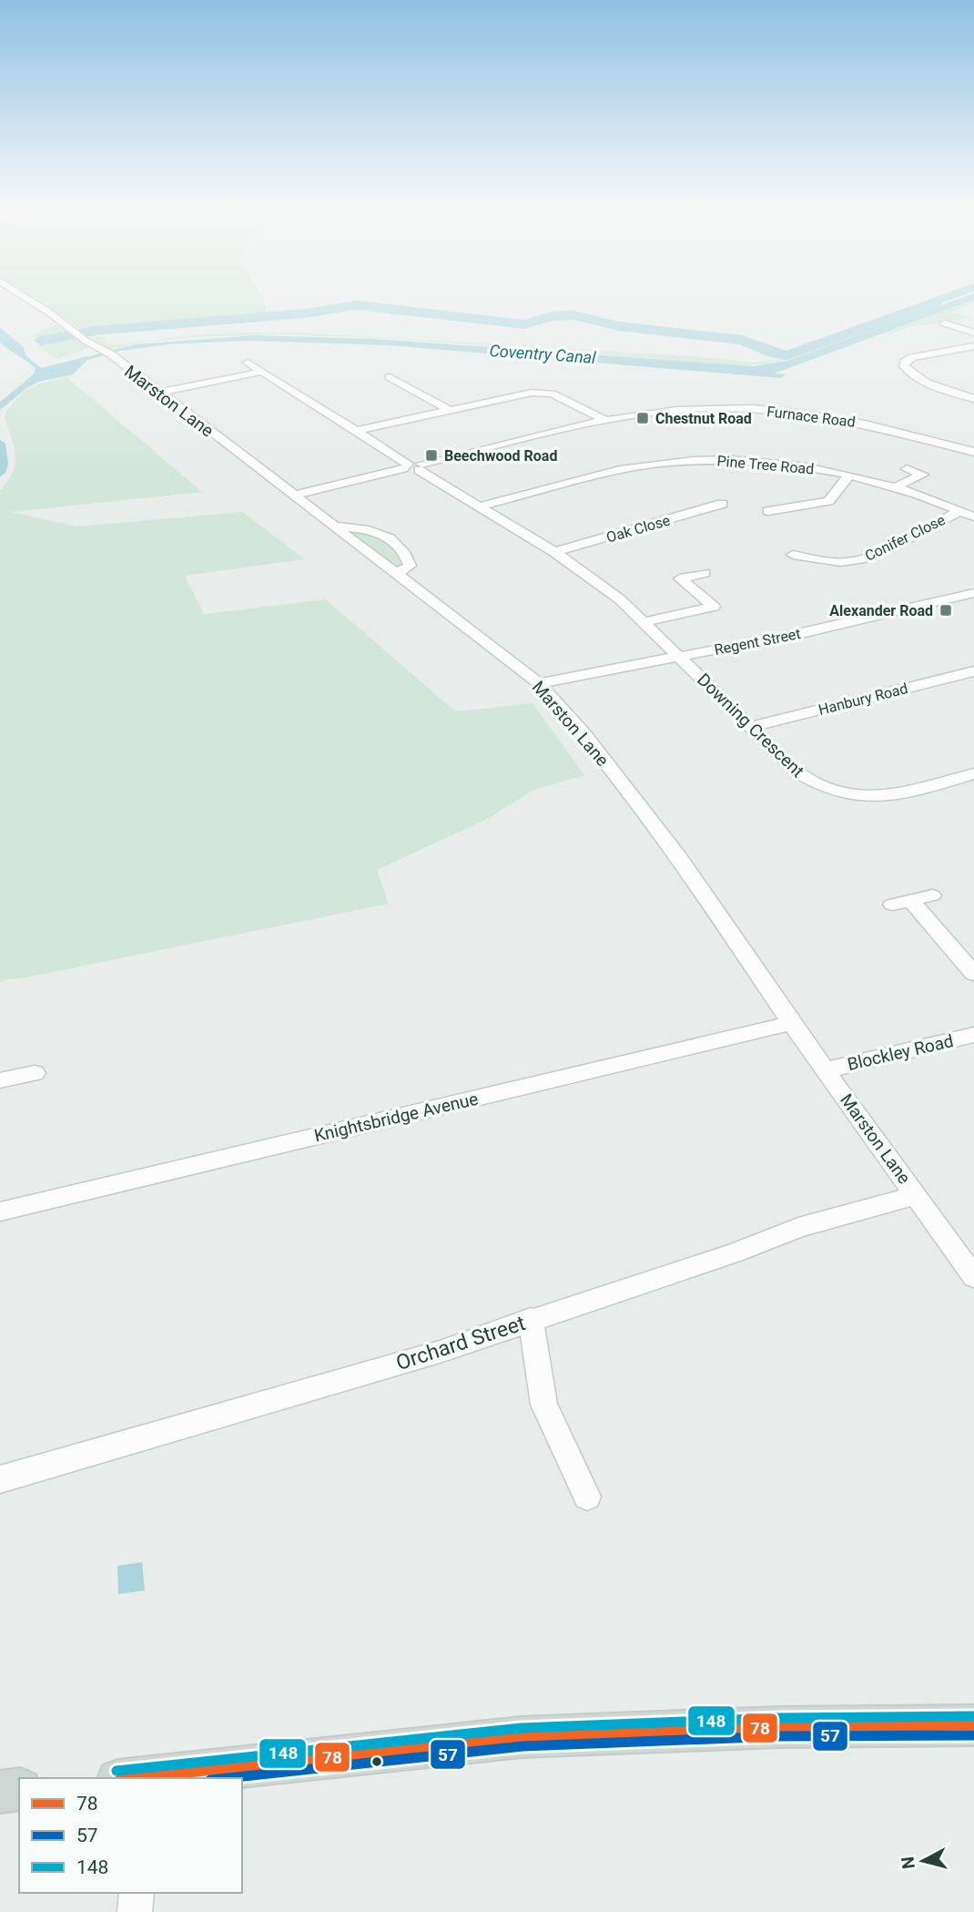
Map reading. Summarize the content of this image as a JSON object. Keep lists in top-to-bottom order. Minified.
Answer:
{"streets":{"street":["Marston Lane","Furnace Road","Pine Tree Road","Oak Close","Conifer Close","Regent Street","Hanbury Road","Downing Crescent","Blockley Road","Knightsbridge Avenue","Orchard Street"]},"crossings":[["Marston Lane","Furnace Road"],["Marston Lane","Regent Street"],["Marston Lane","Blockley Road"],["Marston Lane","Knightsbridge Avenue"],["Marston Lane","Orchard Street"],["Pine Tree Road","Conifer Close"],["Regent Street","Downing Crescent"],["Hanbury Road","Downing Crescent"]],"water":["Coventry Canal"],"places":{"transit":["Chestnut Road","Beechwood Road","Alexander Road"]},"lines":["transit line 148","transit line 78","transit line 57"],"legend":["78","57","148"],"north":"left"}
